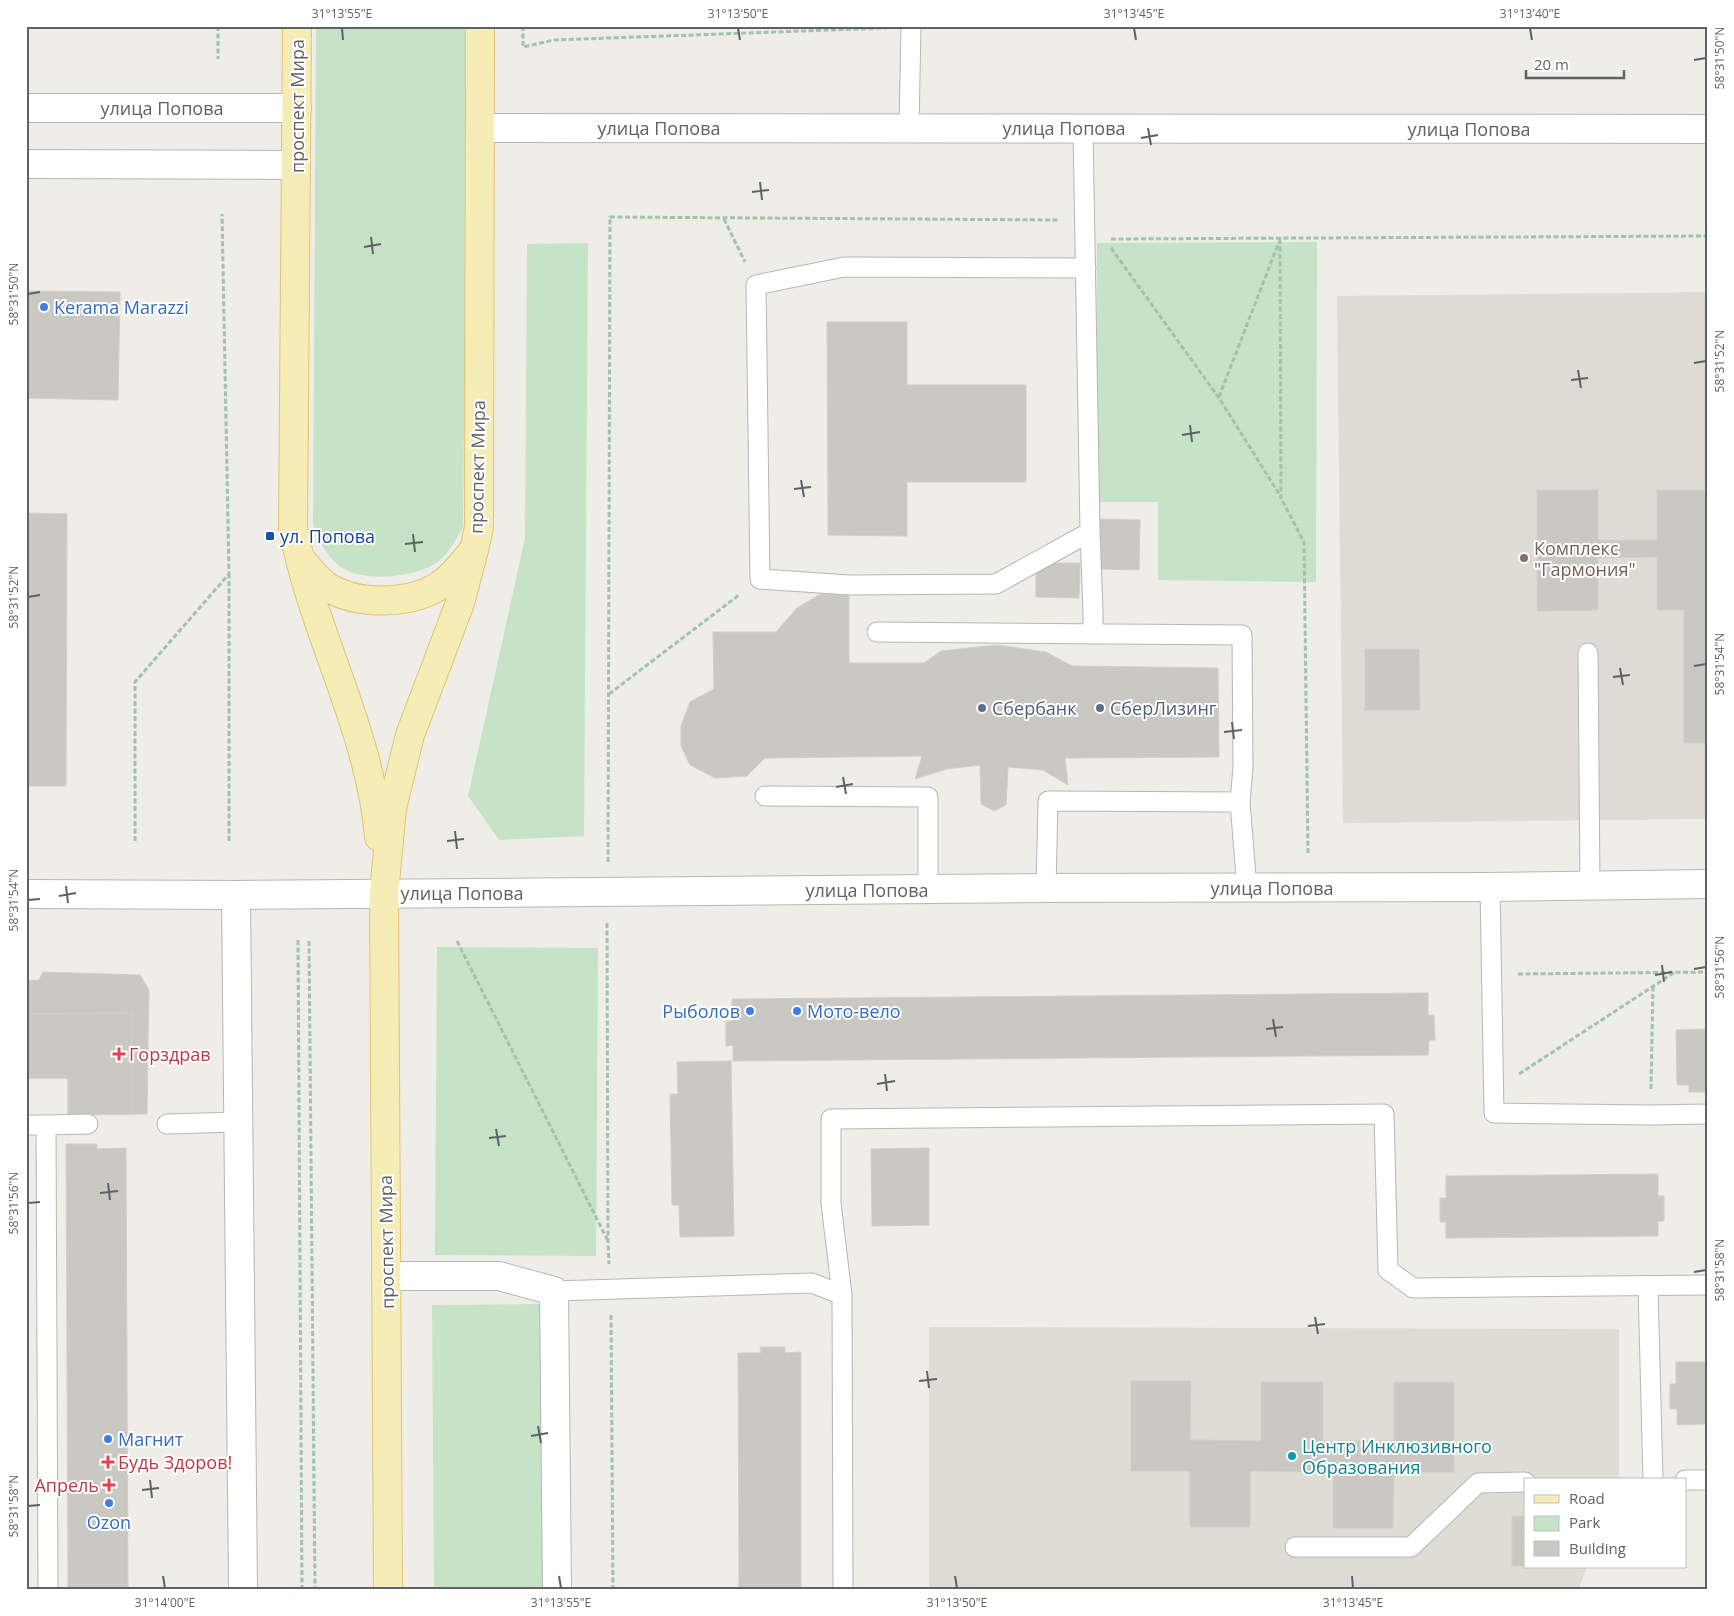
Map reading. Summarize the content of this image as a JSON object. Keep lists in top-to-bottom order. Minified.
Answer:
{"streets":{"main road":["проспект Мира"],"street":["улица Попова"]},"crossings":[["проспект Мира","улица Попова"]],"places":{"other":["Kerama Marazzi","Комплекс \"Гармония\"","Сбербанк","СберЛизинг","Рыболов","Мото-вело","Магнит","Центр Инклюзивного Образования","Ozon"],"transit":["ул. Попова"],"health":["Горздрав","Будь Здоров!","Апрель"]},"legend":["Road","Park","Building"],"scale_bar":"20 m","coordinates":["31°13'55\"E","31°13'50\"E","31°13'45\"E","31°13'40\"E","58°31'50\"N","58°31'52\"N","58°31'54\"N","58°31'56\"N","58°31'58\"N","31°14'00\"E"]}
